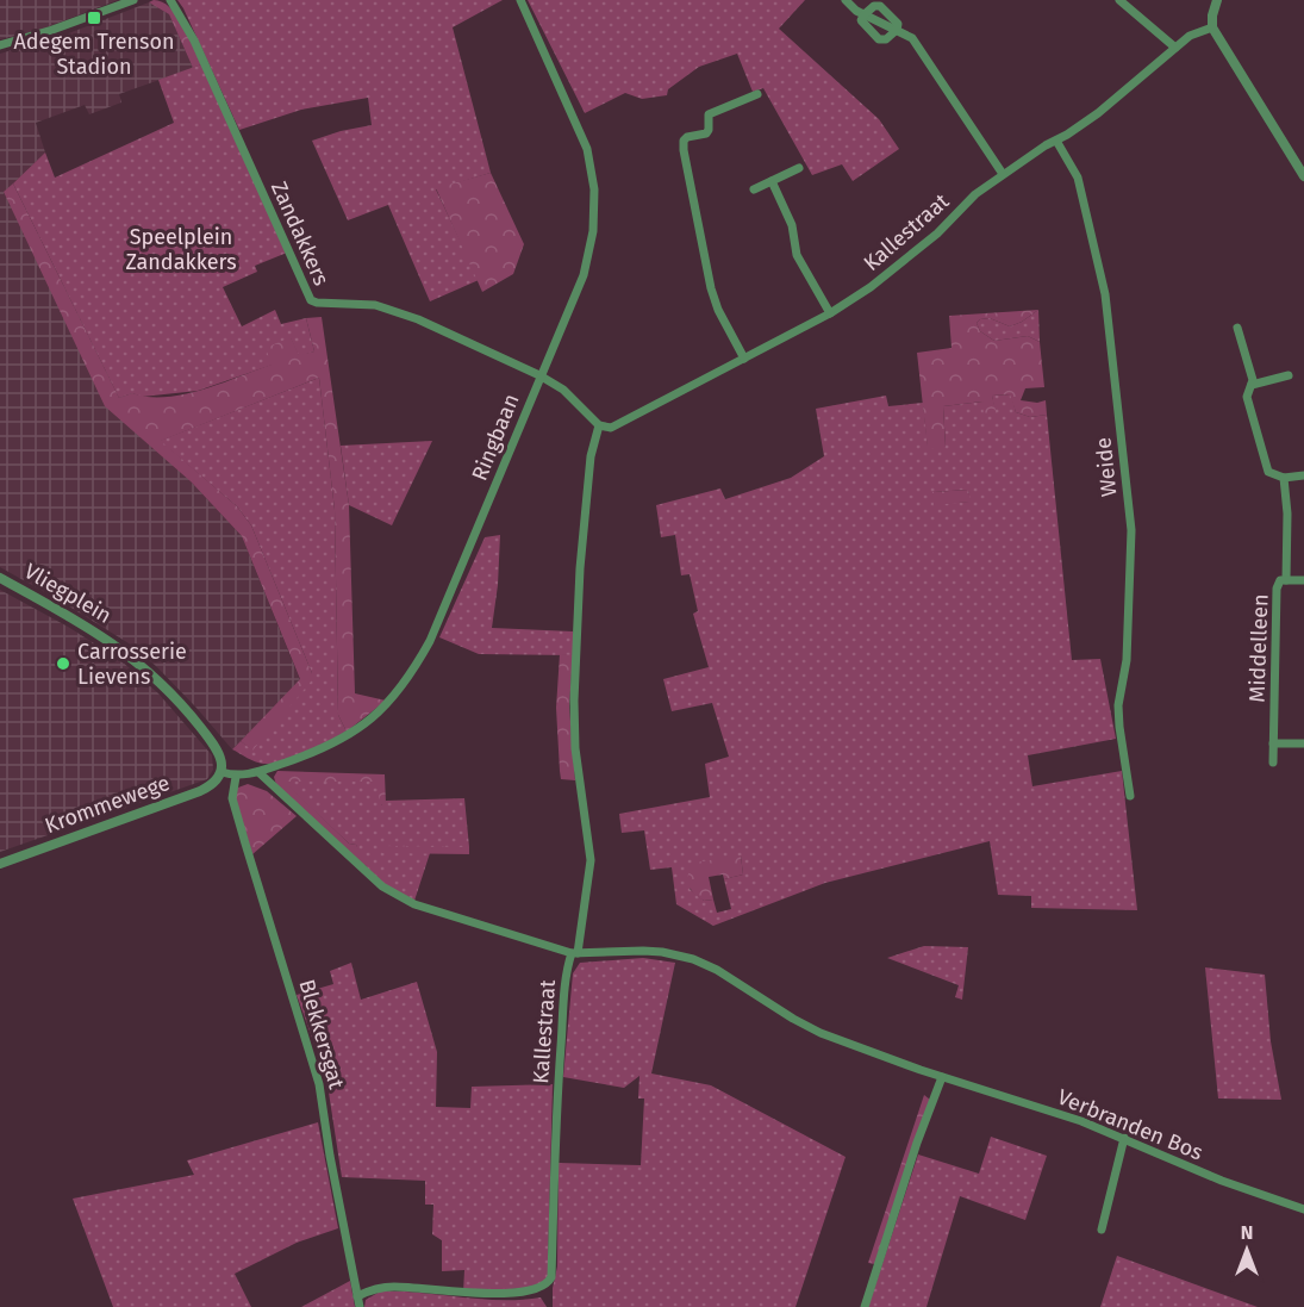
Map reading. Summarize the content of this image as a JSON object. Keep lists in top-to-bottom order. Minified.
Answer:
{"streets":{"street":["Kallestraat","Zandakkers","Ringbaan","Weide","Vliegplein","Middelleen","Krommewege","Blekkersgat","Verbranden Bos"]},"crossings":[["Kallestraat","Ringbaan"],["Kallestraat","Weide"],["Kallestraat","Blekkersgat"],["Kallestraat","Verbranden Bos"],["Zandakkers","Ringbaan"],["Ringbaan","Blekkersgat"],["Vliegplein","Krommewege"]],"parks":["Speelplein Zandakkers"],"places":{"transit":["Adegem Trenson Stadion"],"other":["Carrosserie Lievens"]},"north":"top"}
